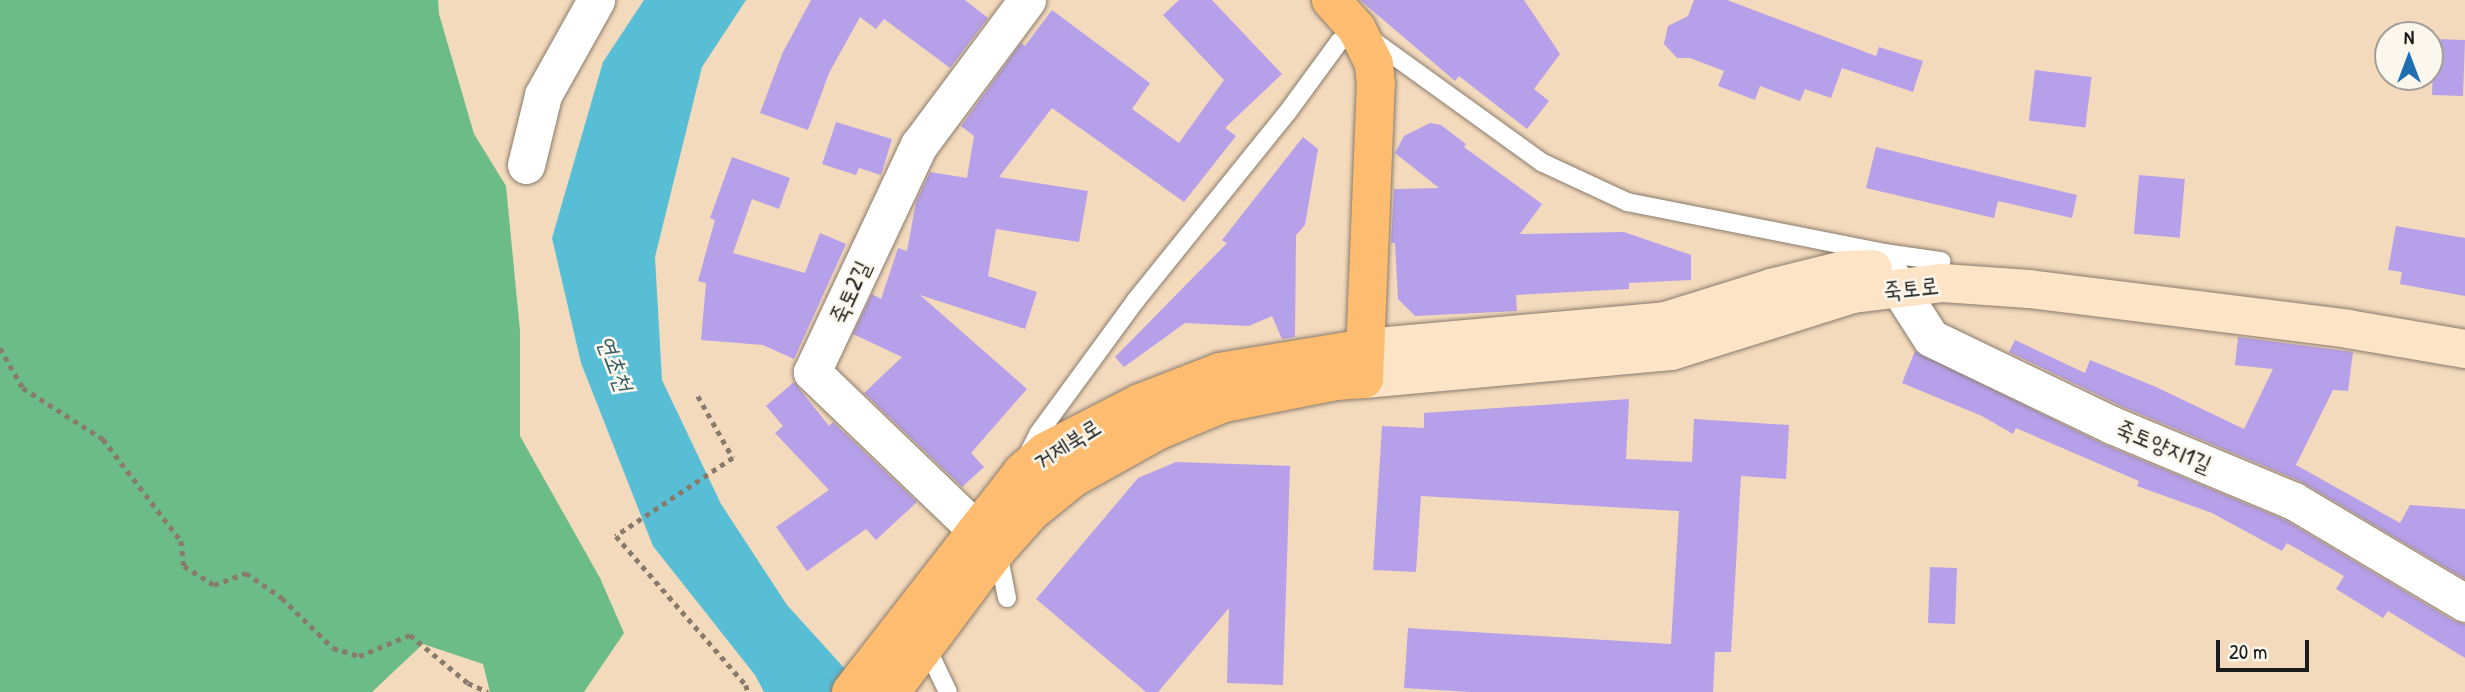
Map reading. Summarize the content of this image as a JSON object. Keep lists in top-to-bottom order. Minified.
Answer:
{"streets":{"main road":["거제북로"],"street":["죽토로","죽토2길","죽토양지1길"]},"crossings":[["죽토로","거제북로"],["죽토로","죽토양지1길"],["죽토2길","거제북로"]],"water":["연초천"],"scale_bar":"20 m","north":"top"}
